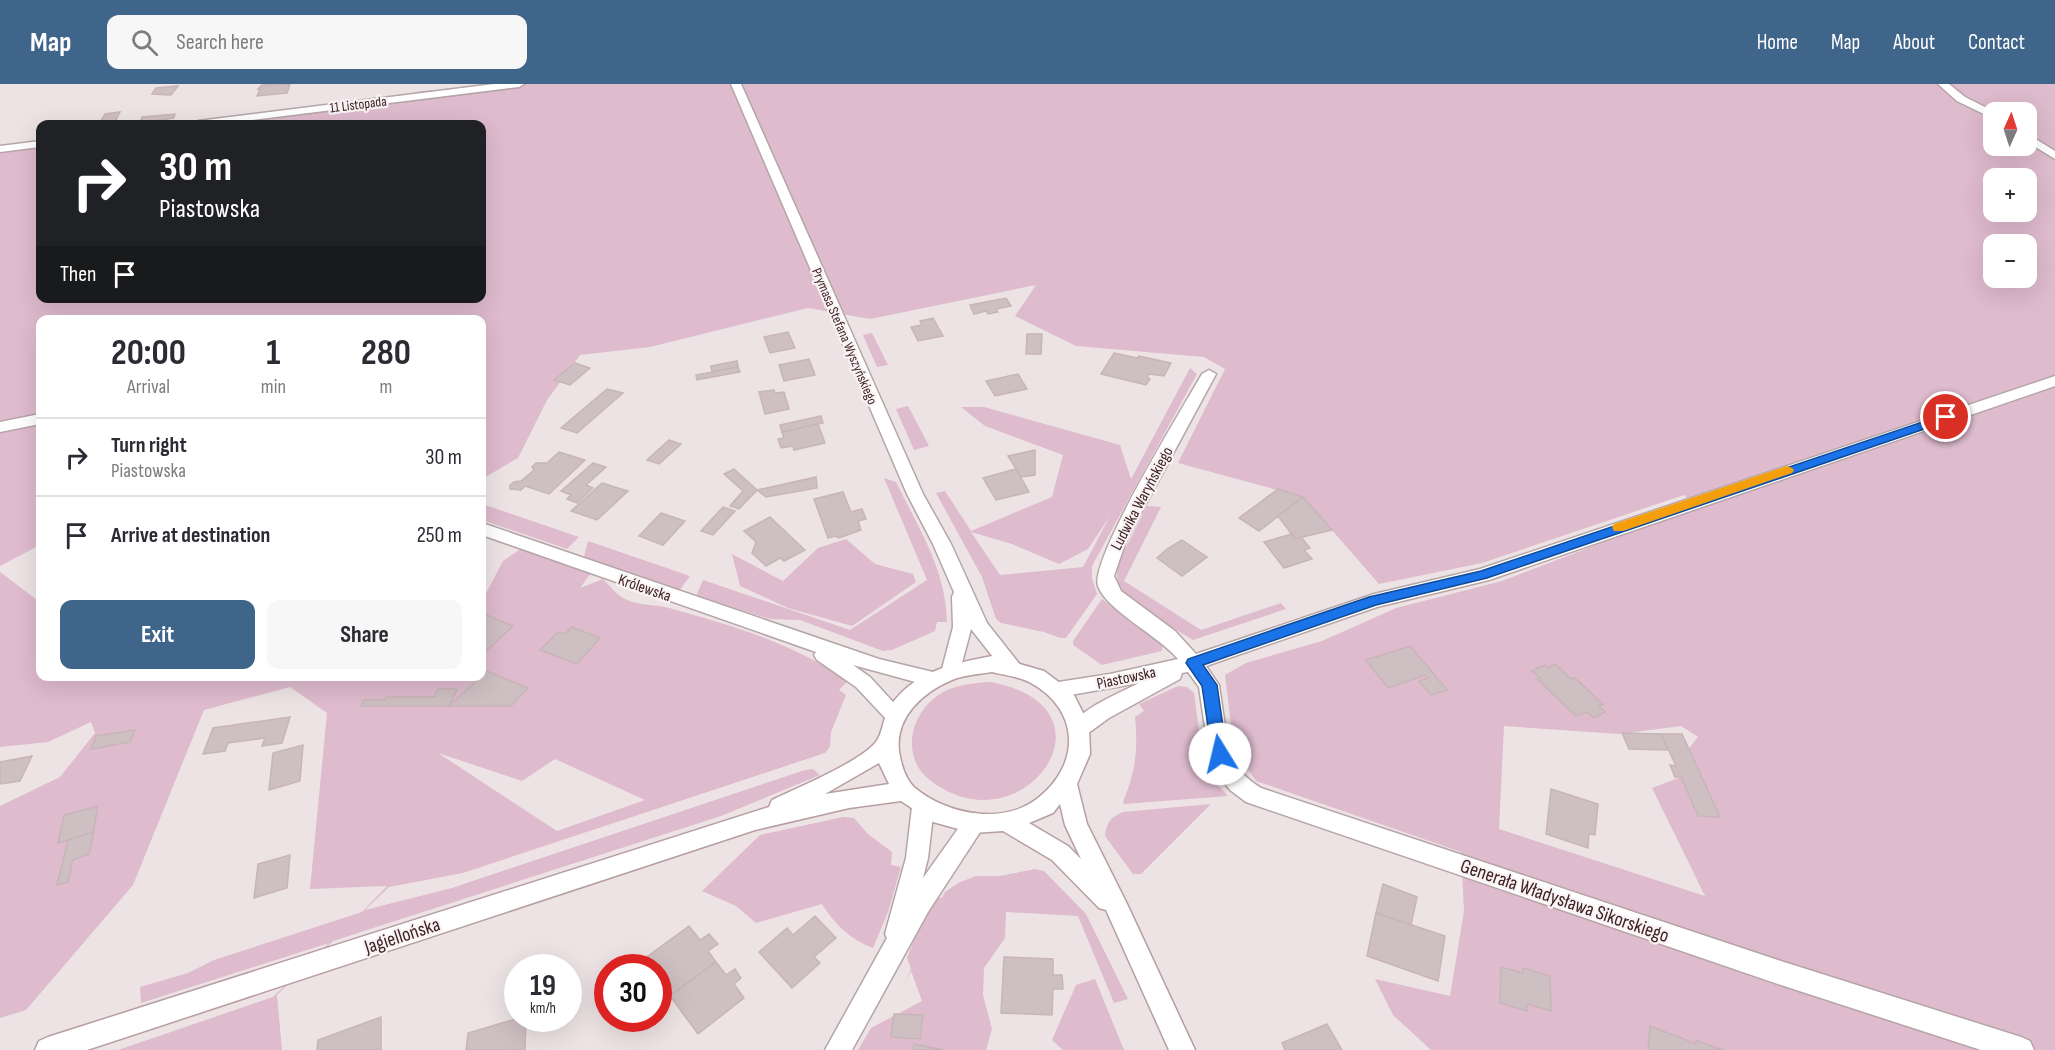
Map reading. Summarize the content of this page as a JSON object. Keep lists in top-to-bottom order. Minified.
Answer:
{"streets":{"street":["11 Listopada","Prymasa Stefana Wyszyńskiego","Ludwika Waryńskiego","Królewska","Piastowska","Generała Władysława Sikorskiego","Jagiellońska"]},"crossings":[["Prymasa Stefana Wyszyńskiego","Królewska"],["Prymasa Stefana Wyszyńskiego","Piastowska"],["Prymasa Stefana Wyszyńskiego","Jagiellońska"],["Ludwika Waryńskiego","Piastowska"],["Ludwika Waryńskiego","Generała Władysława Sikorskiego"],["Królewska","Piastowska"],["Królewska","Jagiellońska"],["Piastowska","Generała Władysława Sikorskiego"],["Piastowska","Jagiellońska"]],"north":"top","page":{"header":"Map","search":"Search here","nav":["Home","Map","About","Contact"],"map_buttons":["+","−"],"turn":["30 m","Piastowska"],"then":"Then","eta":["20:00","Arrival","1","min","280","m"],"list":[{"name":"Turn right","note":"Piastowska","value":"30 m"},{"name":"Arrive at destination","value":"250 m"}],"buttons":["Exit","Share"],"speed":"19 km/h","limit":"30"}}
